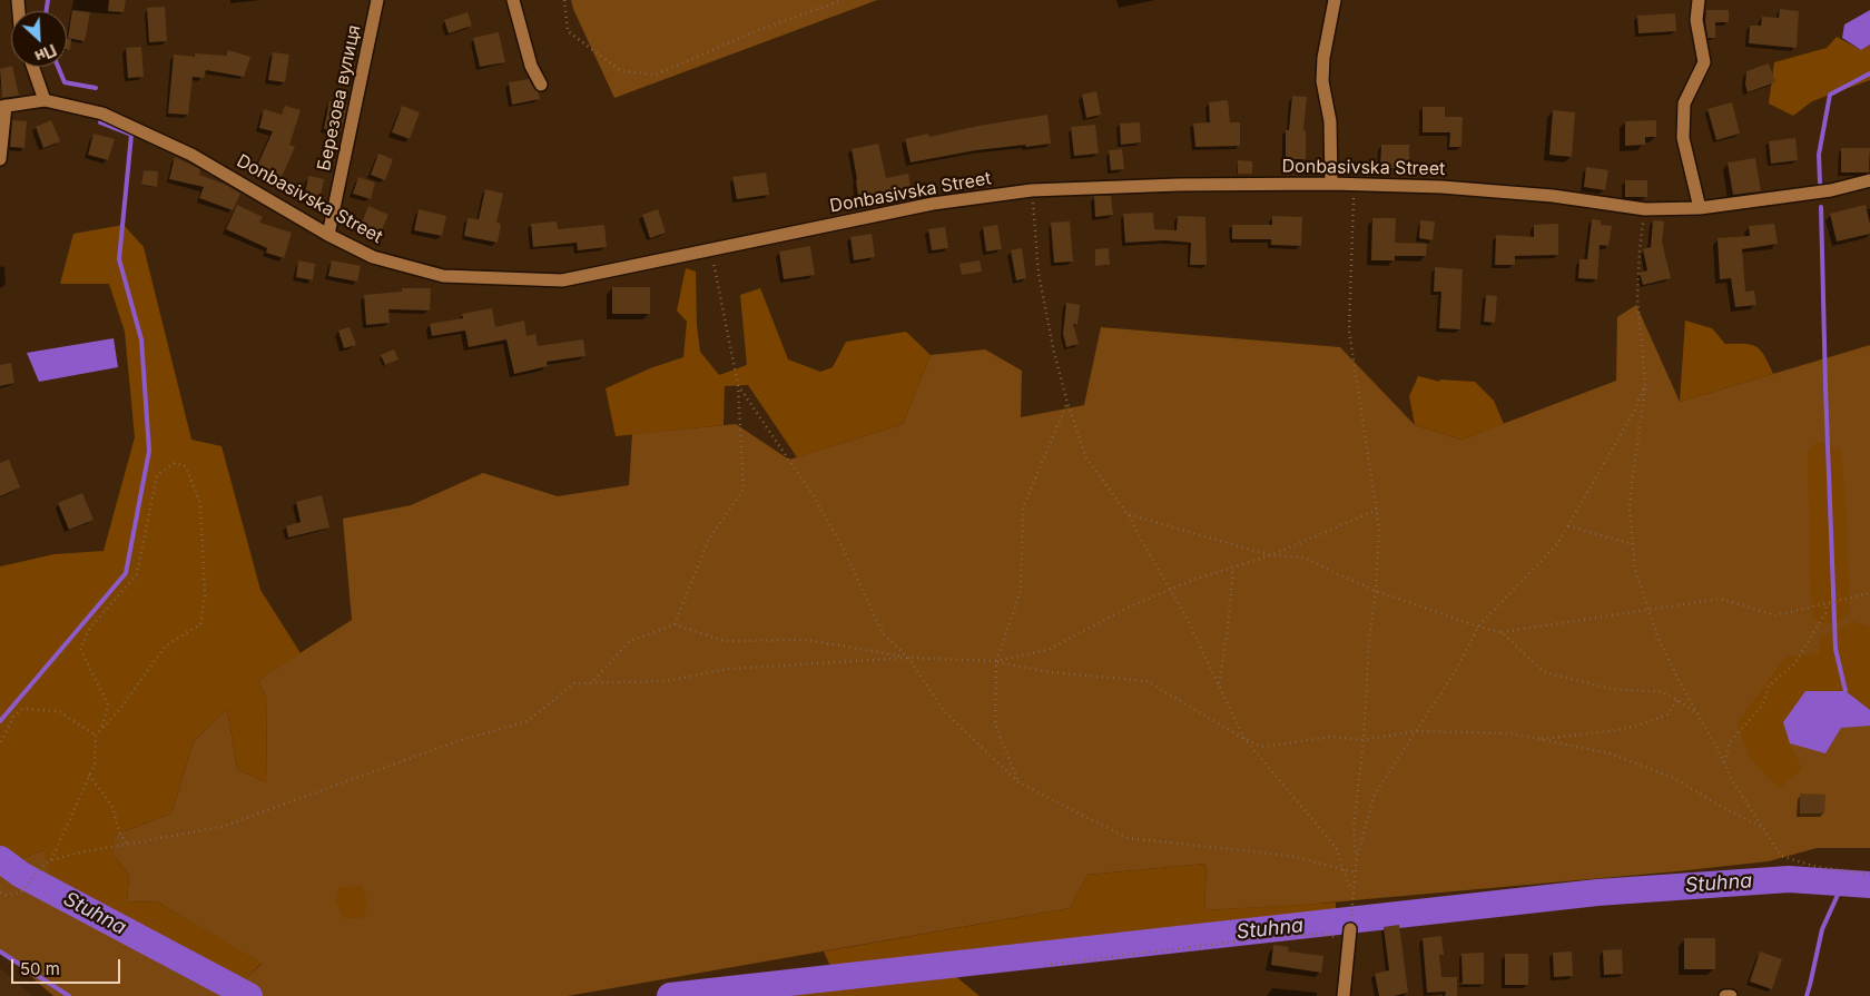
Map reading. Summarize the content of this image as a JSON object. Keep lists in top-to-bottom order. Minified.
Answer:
{"streets":{"street":["Березова вулиця","Donbasivska Street"]},"crossings":[["Березова вулиця","Donbasivska Street"]],"water":["Stuhna"],"scale_bar":"50 m","north":"bottom right"}
